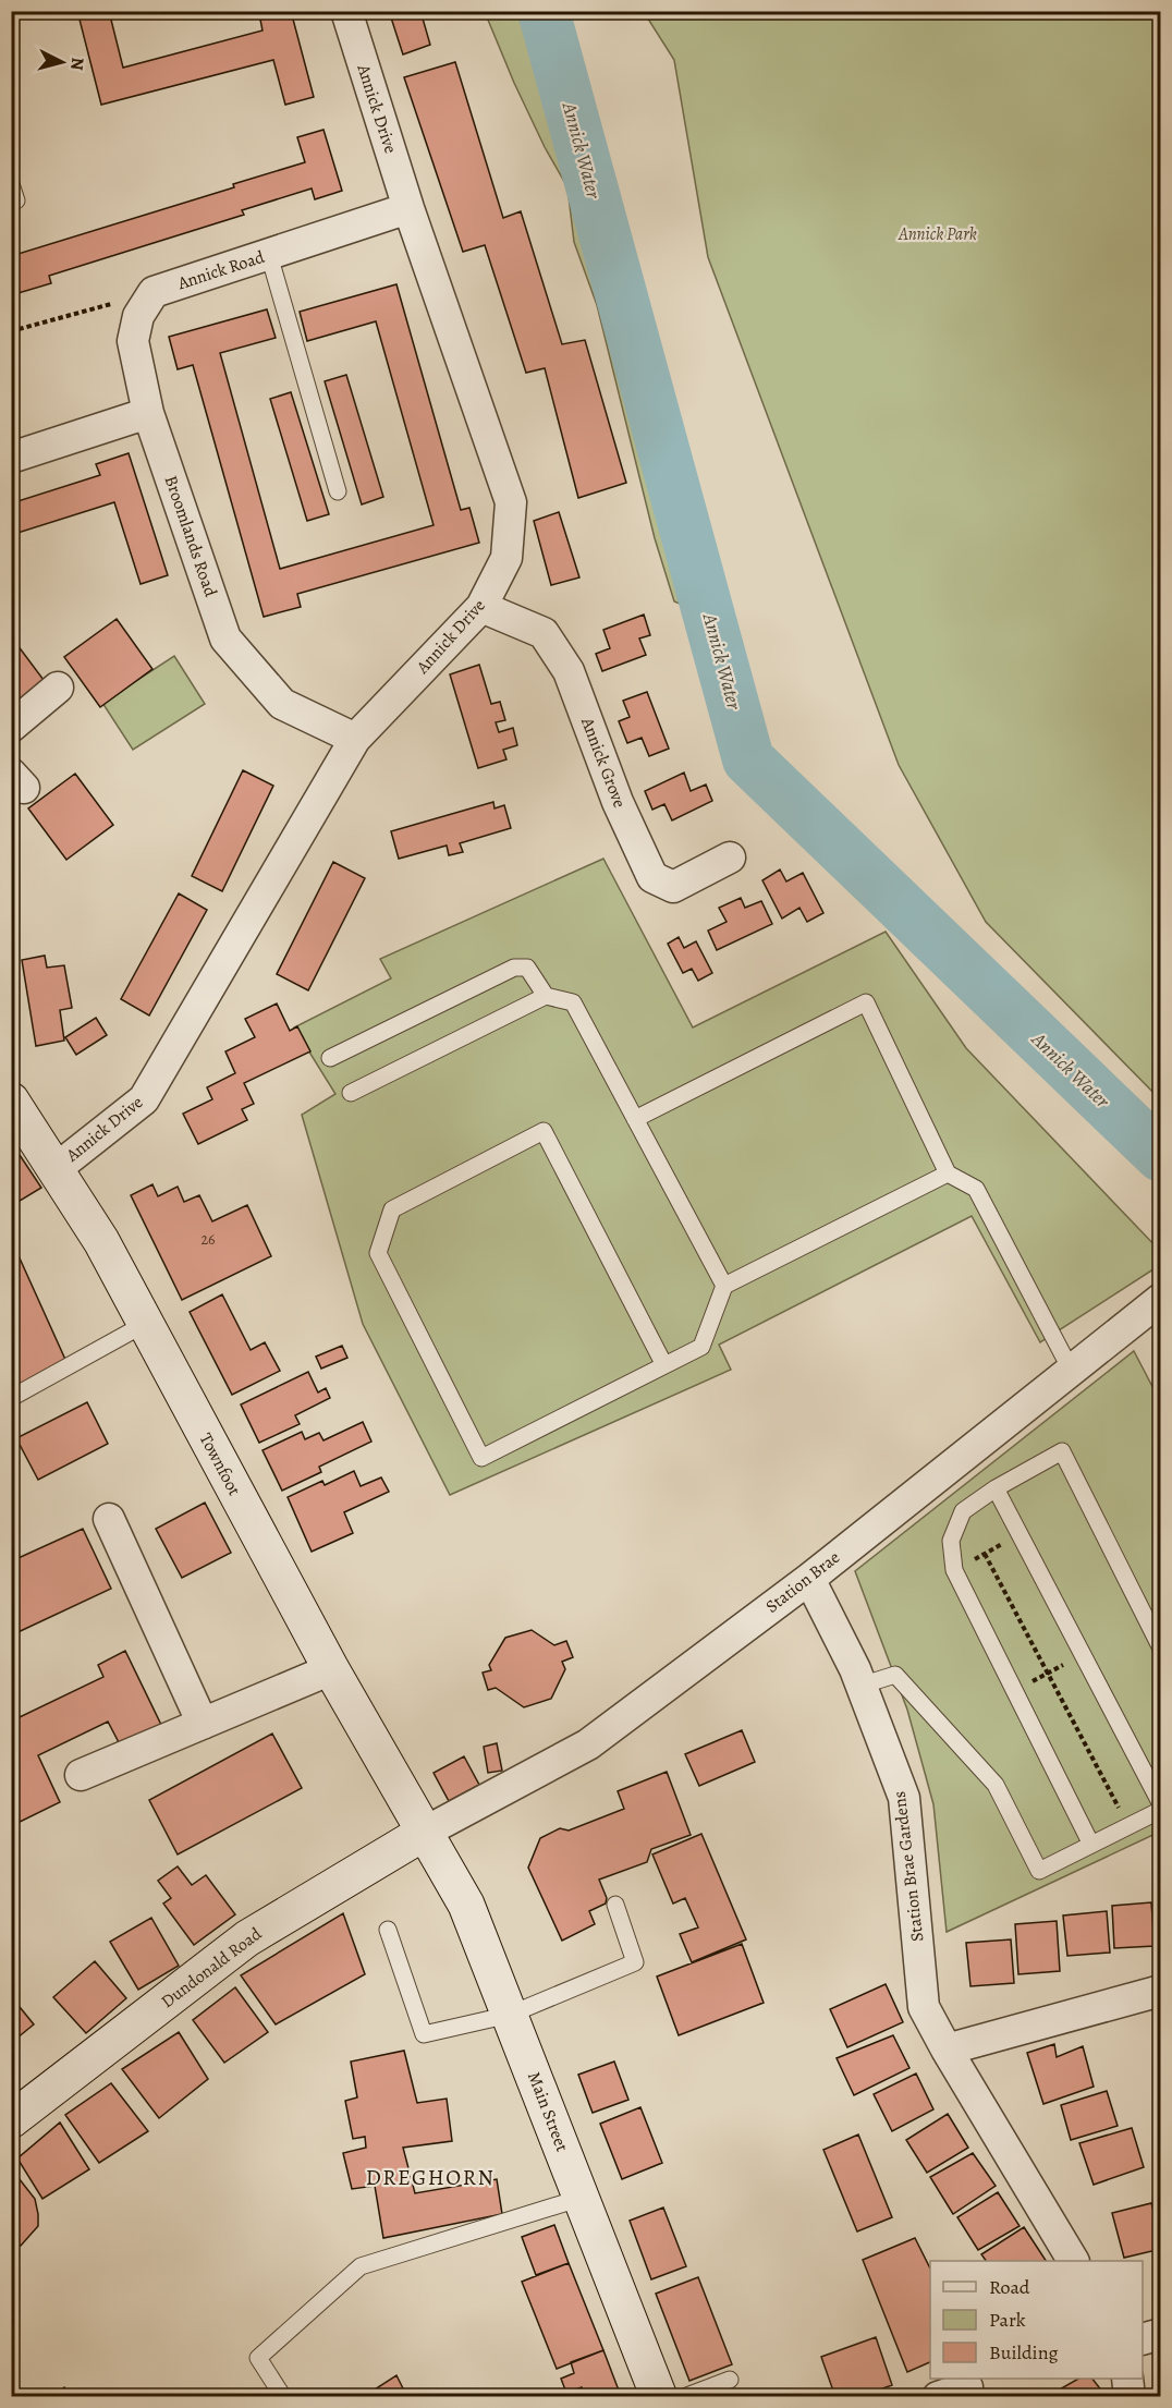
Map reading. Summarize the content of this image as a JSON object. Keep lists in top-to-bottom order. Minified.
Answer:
{"streets":{"main road":["Townfoot","Dundonald Road","Main Street"],"street":["Annick Drive","Annick Road","Broomlands Road","Annick Grove","Station Brae","Station Brae Gardens"]},"crossings":[["Annick Drive","Annick Road"],["Annick Drive","Broomlands Road"],["Annick Drive","Annick Grove"],["Annick Drive","Townfoot"],["Annick Road","Broomlands Road"],["Townfoot","Station Brae"],["Townfoot","Dundonald Road"],["Townfoot","Main Street"],["Station Brae","Station Brae Gardens"],["Station Brae","Dundonald Road"],["Station Brae","Main Street"],["Dundonald Road","Main Street"]],"districts":["DREGHORN"],"water":["Annick Water"],"parks":["Annick Park"],"house_numbers":["26"],"legend":["Road","Park","Building"],"north":"right"}
